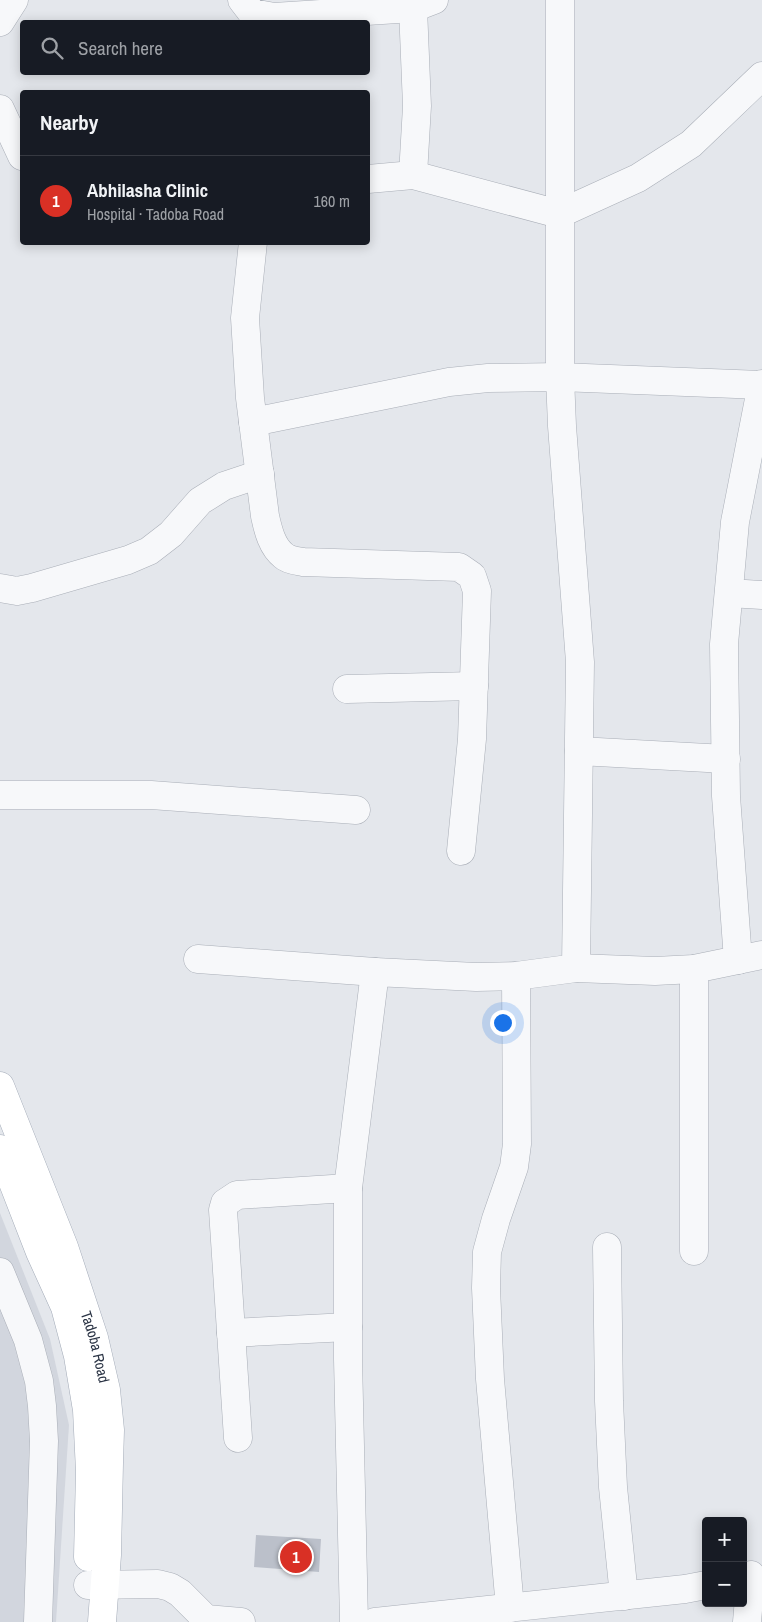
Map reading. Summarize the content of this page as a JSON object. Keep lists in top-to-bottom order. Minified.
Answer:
{"streets":{"main road":["Tadoba Road"]},"page":{"search":"Search here","heading":"Nearby","list":[{"mark":"1","name":"Abhilasha Clinic","note":"Hospital · Tadoba Road","value":"160 m"}],"map_buttons":["+","−"],"pins":"1"}}
